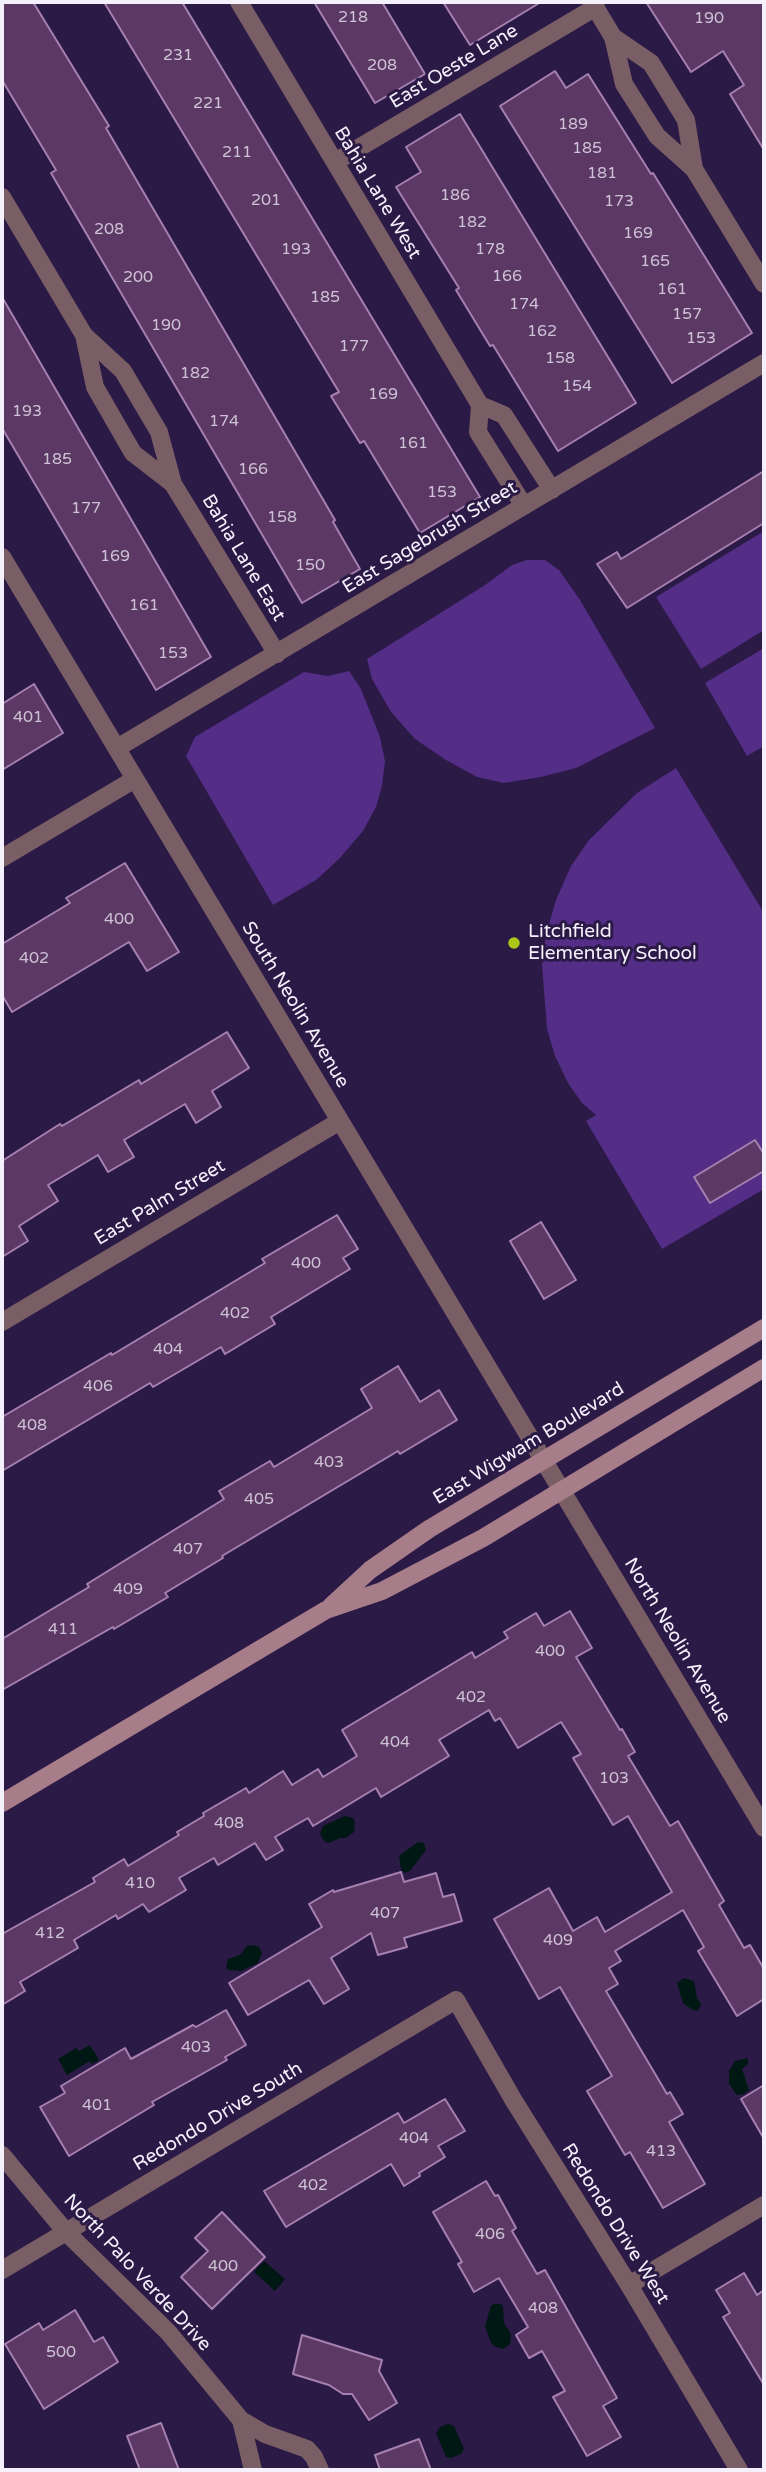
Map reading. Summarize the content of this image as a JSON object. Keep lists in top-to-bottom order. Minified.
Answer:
{"streets":{"street":["East Oeste Lane","Bahia Lane West","East Sagebrush Street","Bahia Lane East","South Neolin Avenue","East Palm Street","East Wigwam Boulevard","North Neolin Avenue","Redondo Drive South","Redondo Drive West","North Palo Verde Drive"]},"crossings":[["East Oeste Lane","Bahia Lane West"],["East Sagebrush Street","Bahia Lane East"],["East Sagebrush Street","South Neolin Avenue"],["South Neolin Avenue","East Palm Street"],["South Neolin Avenue","East Wigwam Boulevard"],["South Neolin Avenue","North Neolin Avenue"],["East Wigwam Boulevard","North Neolin Avenue"],["Redondo Drive South","Redondo Drive West"],["Redondo Drive South","North Palo Verde Drive"]],"places":["Litchfield Elementary School"],"house_numbers":["218","190","231","208","221","189","185","211","181","186","201","173","182","208","169","193","178","165","166","200","161","185","174","157","190","162","153","177","158","182","154","169","193","174","161","185","166","153","177","158","169","150","161","153","401","400","402","400","402","404","406","408","403","405","407","409","411","400","402","404","103","408","410","407","412","409","403","401","404","413","402","406","400","408","500"]}
